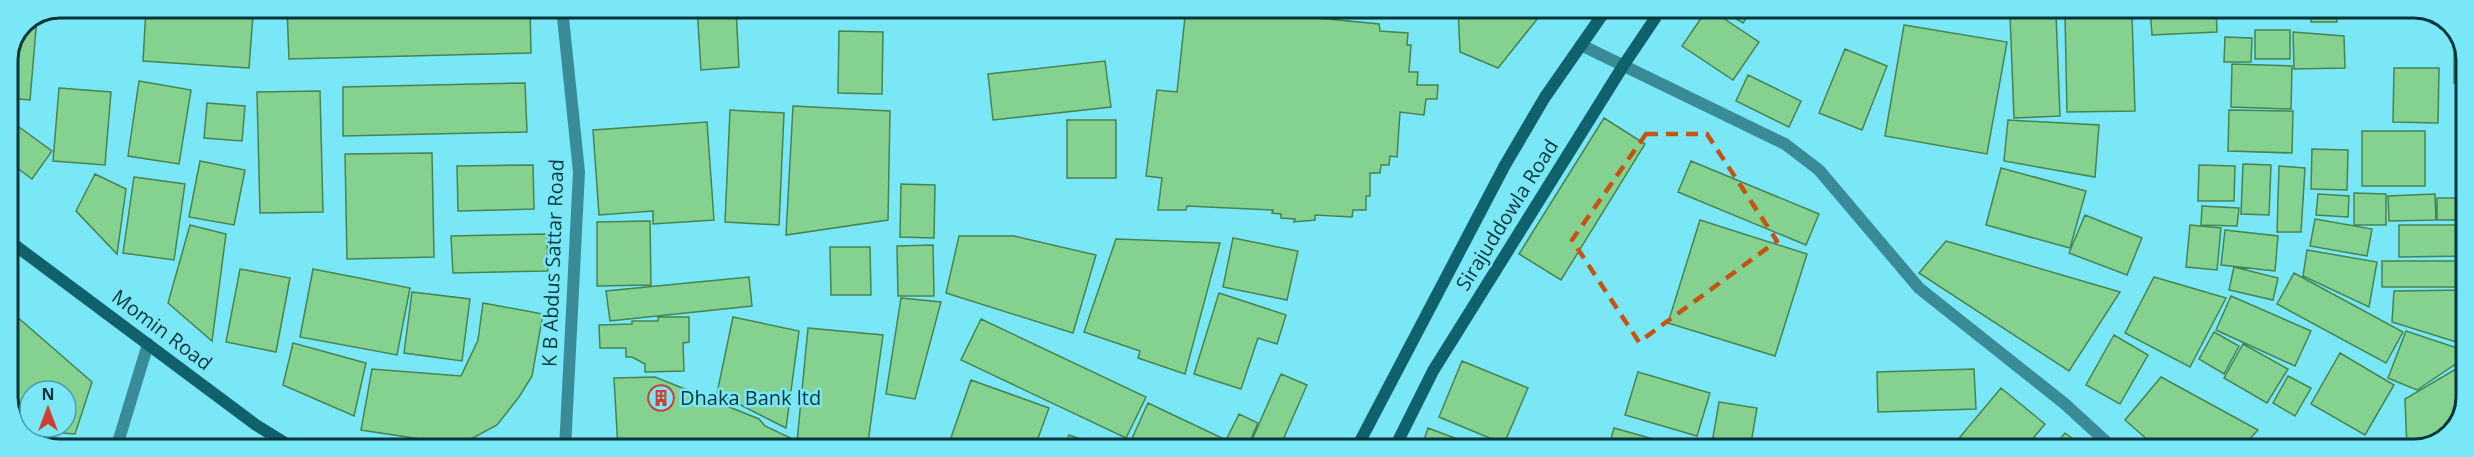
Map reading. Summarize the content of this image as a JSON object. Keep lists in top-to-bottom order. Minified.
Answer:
{"streets":{"main road":["Sirajuddowla Road","Momin Road"],"street":["K B Abdus Sattar Road"]},"places":{"building":["Dhaka Bank ltd"]},"north":"top"}
